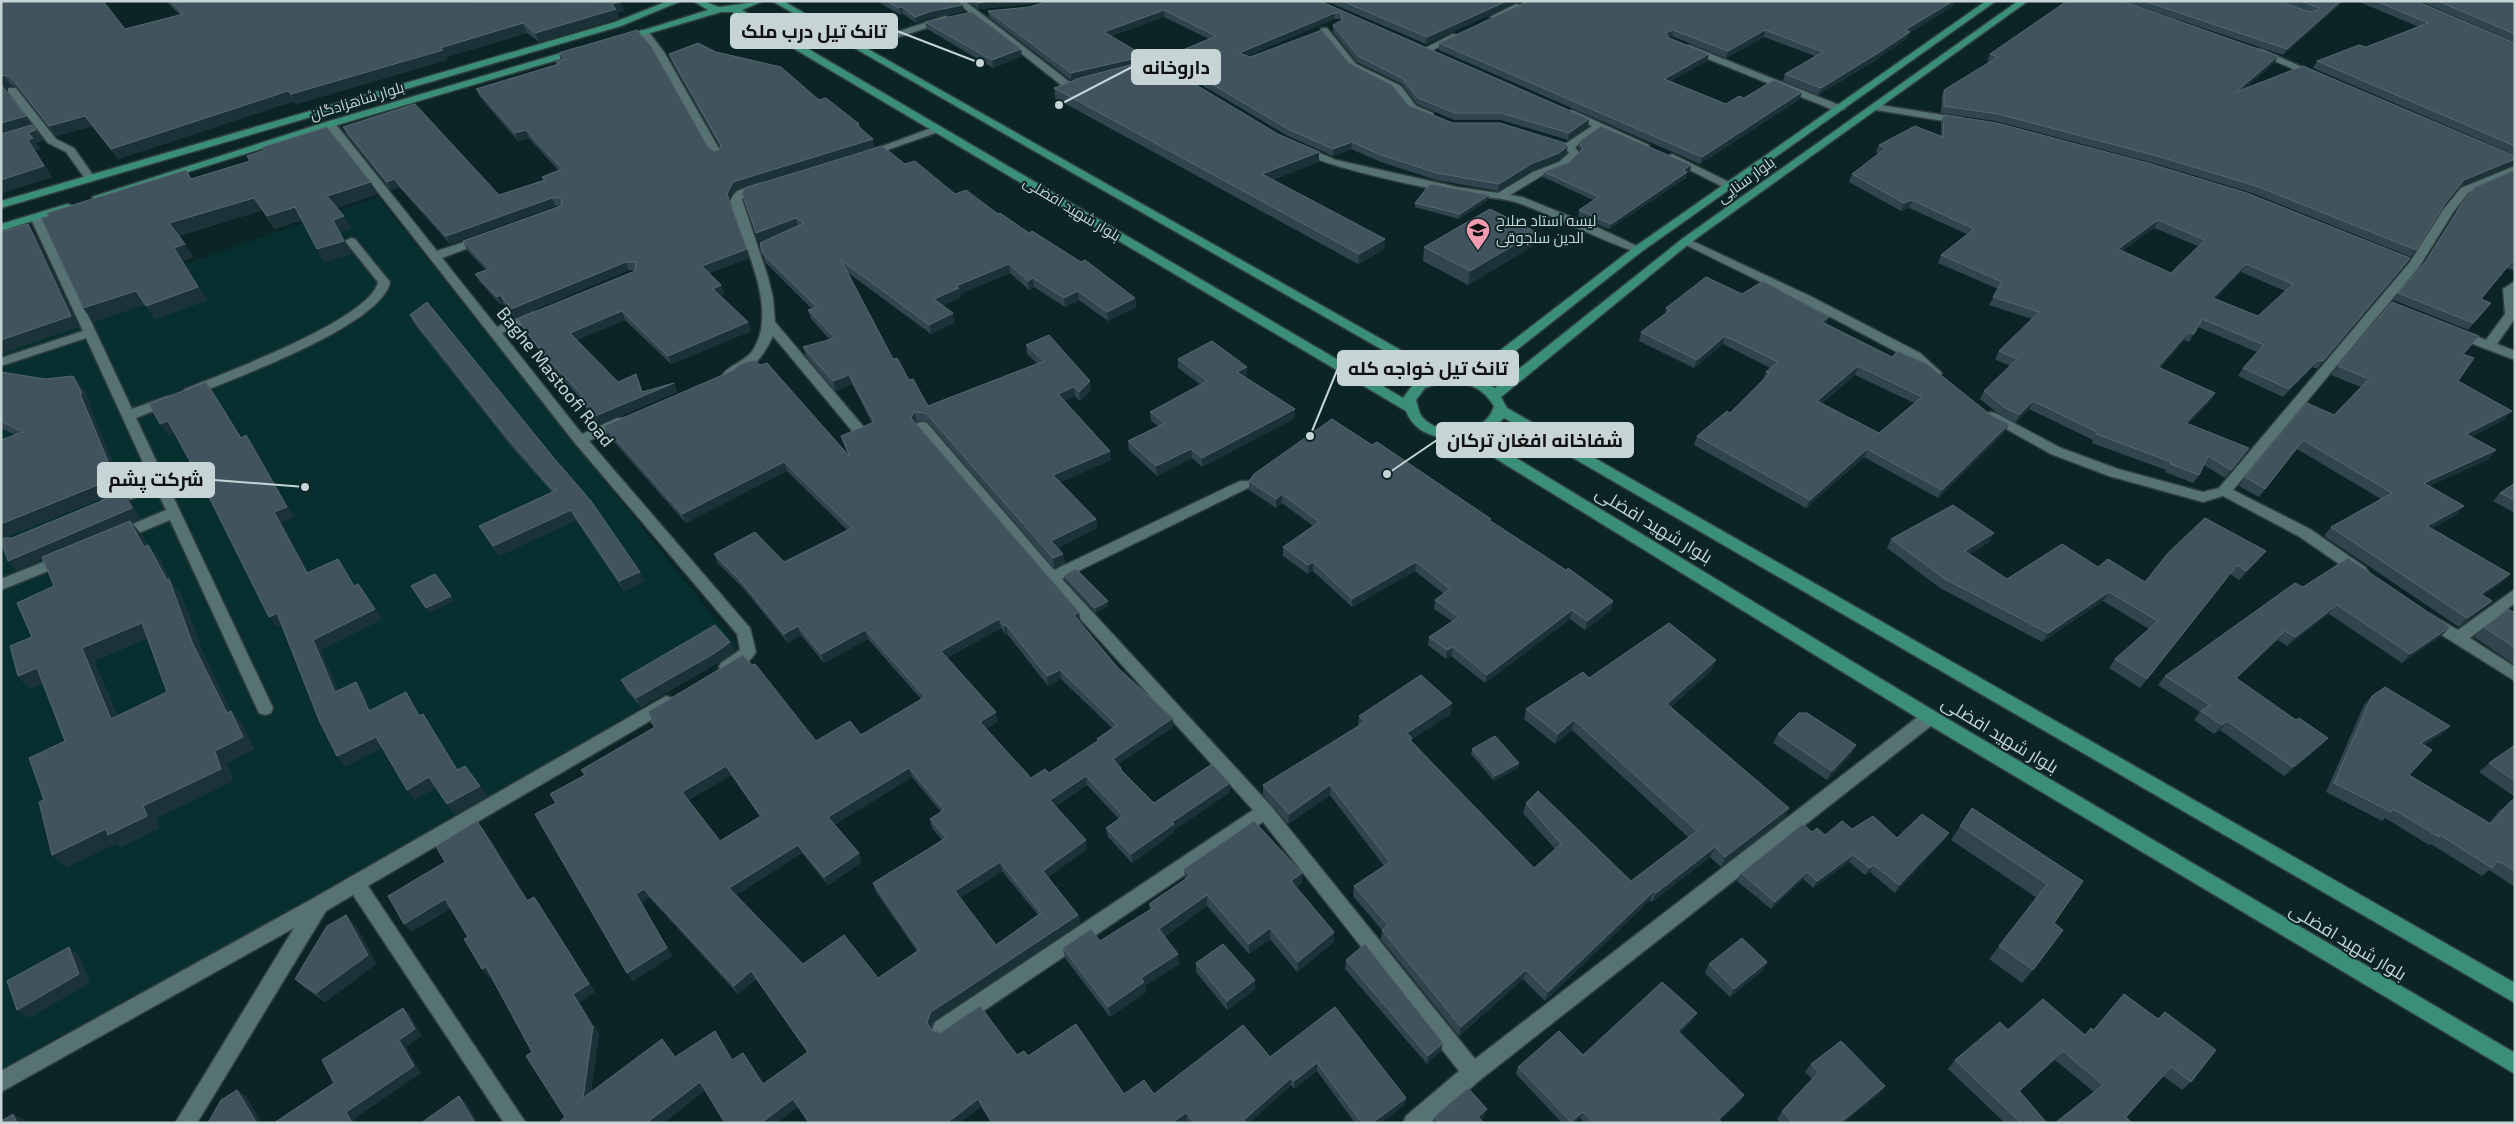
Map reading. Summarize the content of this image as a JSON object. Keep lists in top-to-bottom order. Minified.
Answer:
{"streets":{"main road":["بلوار شاهزادگان","بلوار سنایی","بلوار شهید افضلی"],"street":["Baghe Mastoofi Road"]},"crossings":[["بلوار شاهزادگان","Baghe Mastoofi Road"],["بلوار سنایی","بلوار شهید افضلی"]],"places":{"other":["تانک تیل درب ملک","داروخانه","تانک تیل خواجه کله","شفاخانه افغان ترکان","شرکت پشم"],"school or university":["لیسه استاد صلاح الدین سلجوقی"]}}
